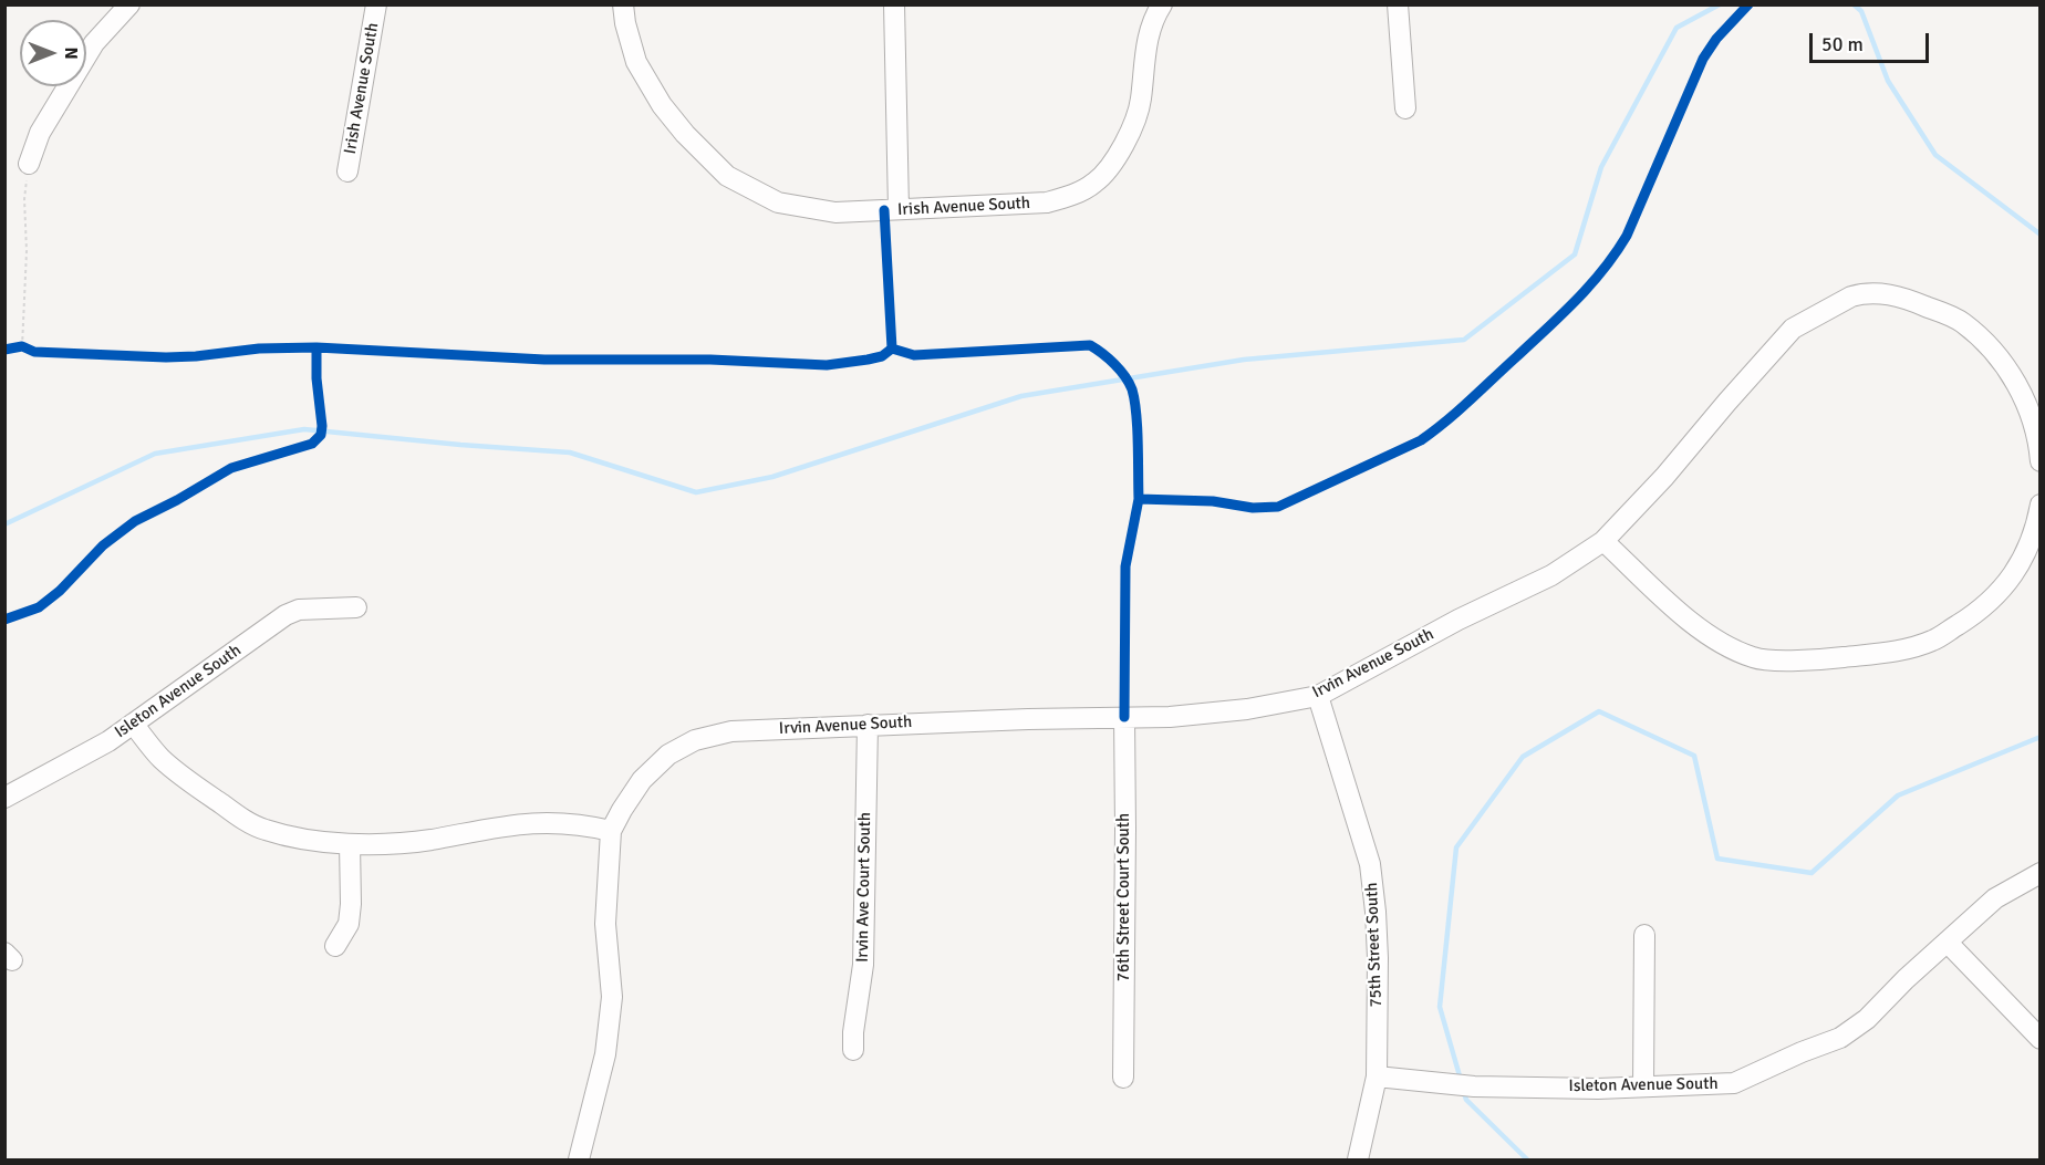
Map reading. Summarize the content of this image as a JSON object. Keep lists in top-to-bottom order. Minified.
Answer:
{"streets":{"street":["Irish Avenue South","Irvin Avenue South","Isleton Avenue South","Irvin Ave Court South","76th Street Court South","75th Street South"]},"crossings":[["Irvin Avenue South","Irvin Ave Court South"],["Irvin Avenue South","76th Street Court South"],["Irvin Avenue South","75th Street South"],["Isleton Avenue South","75th Street South"]],"scale_bar":"50 m","north":"right"}
